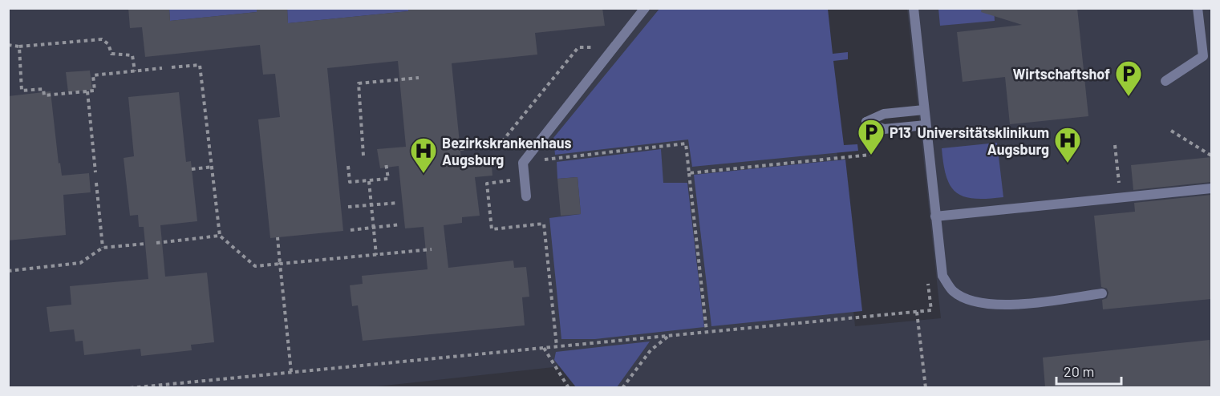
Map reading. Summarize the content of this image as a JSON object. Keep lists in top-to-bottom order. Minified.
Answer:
{"places":{"parking":["Wirtschaftshof","P13"],"hospital":["Universitätsklinikum Augsburg","Bezirkskrankenhaus Augsburg"]},"scale_bar":"20 m"}
